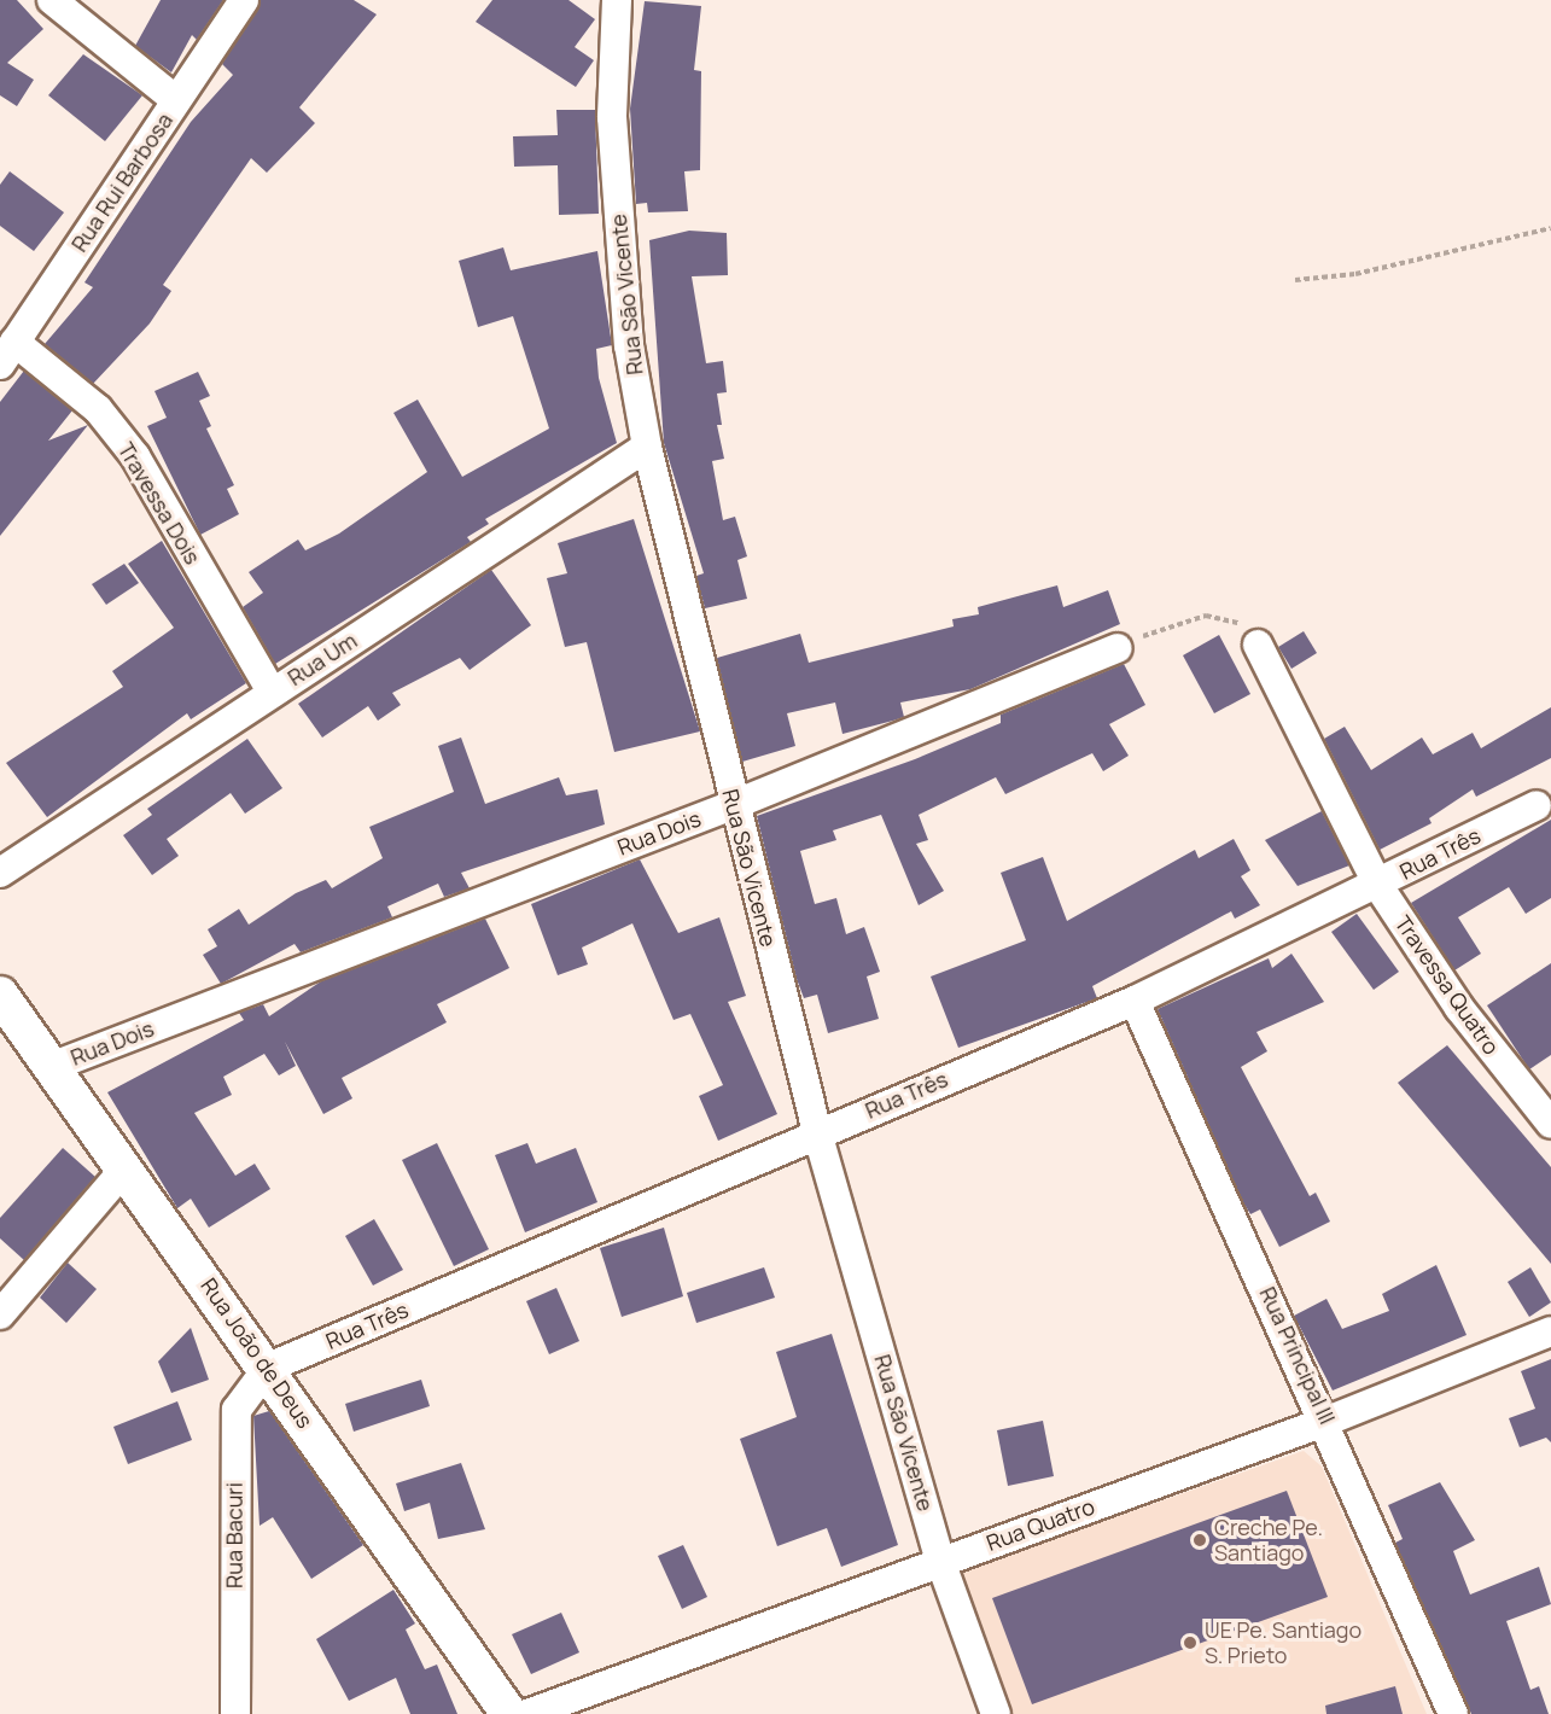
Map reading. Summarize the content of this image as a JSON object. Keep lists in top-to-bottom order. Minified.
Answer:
{"streets":{"street":["Rua Rui Barbosa","Rua São Vicente","Travessa Dois","Rua Um","Rua Dois","Rua Três","Travessa Quatro","Rua João de Deus","Rua Principal III","Rua Quatro","Rua Bacuri"]},"crossings":[["Rua Rui Barbosa","Travessa Dois"],["Rua São Vicente","Rua Um"],["Rua São Vicente","Rua Dois"],["Rua São Vicente","Rua Três"],["Rua São Vicente","Rua Quatro"],["Travessa Dois","Rua Um"],["Rua Dois","Rua João de Deus"],["Rua Três","Travessa Quatro"],["Rua Três","Rua João de Deus"],["Rua Três","Rua Principal III"],["Rua Três","Rua Bacuri"],["Rua João de Deus","Rua Bacuri"],["Rua Principal III","Rua Quatro"]],"places":["Creche Pe. Santiago","UE Pe. Santiago S. Prieto"]}
